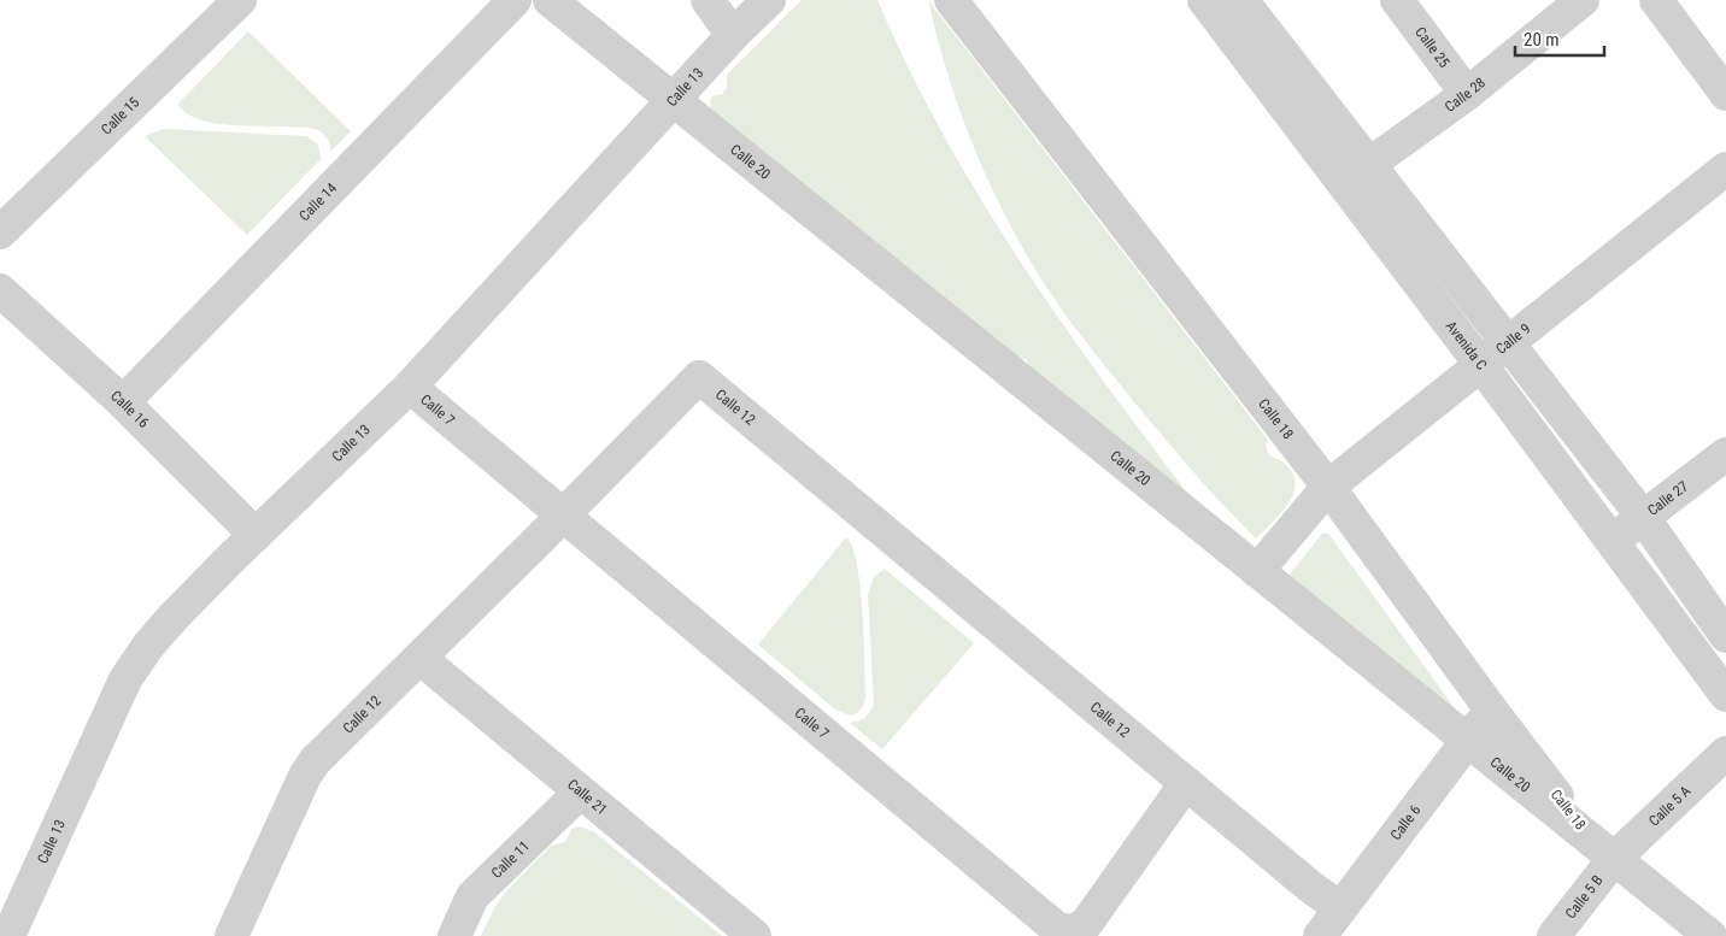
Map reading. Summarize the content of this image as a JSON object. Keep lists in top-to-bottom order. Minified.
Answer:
{"streets":{"street":["Calle 25","Calle 13","Calle 28","Calle 15","Calle 20","Calle 14","Calle 9","Avenida C","Calle 12","Calle 16","Calle 7","Calle 18","Calle 27","Calle 21","Calle 5 A","Calle 6","Calle 11","Calle 5 B"]},"crossings":[["Calle 25","Calle 28"],["Calle 13","Calle 20"],["Calle 13","Calle 16"],["Calle 13","Calle 7"],["Calle 28","Avenida C"],["Calle 20","Calle 9"],["Calle 20","Calle 18"],["Calle 20","Calle 5 A"],["Calle 20","Calle 6"],["Calle 20","Calle 5 B"],["Calle 14","Calle 16"],["Calle 9","Avenida C"],["Calle 9","Calle 18"],["Avenida C","Calle 27"],["Calle 12","Calle 7"],["Calle 12","Calle 21"],["Calle 12","Calle 6"],["Calle 18","Calle 5 A"],["Calle 18","Calle 6"],["Calle 18","Calle 5 B"],["Calle 21","Calle 11"],["Calle 5 A","Calle 5 B"]],"scale_bar":"20 m"}
